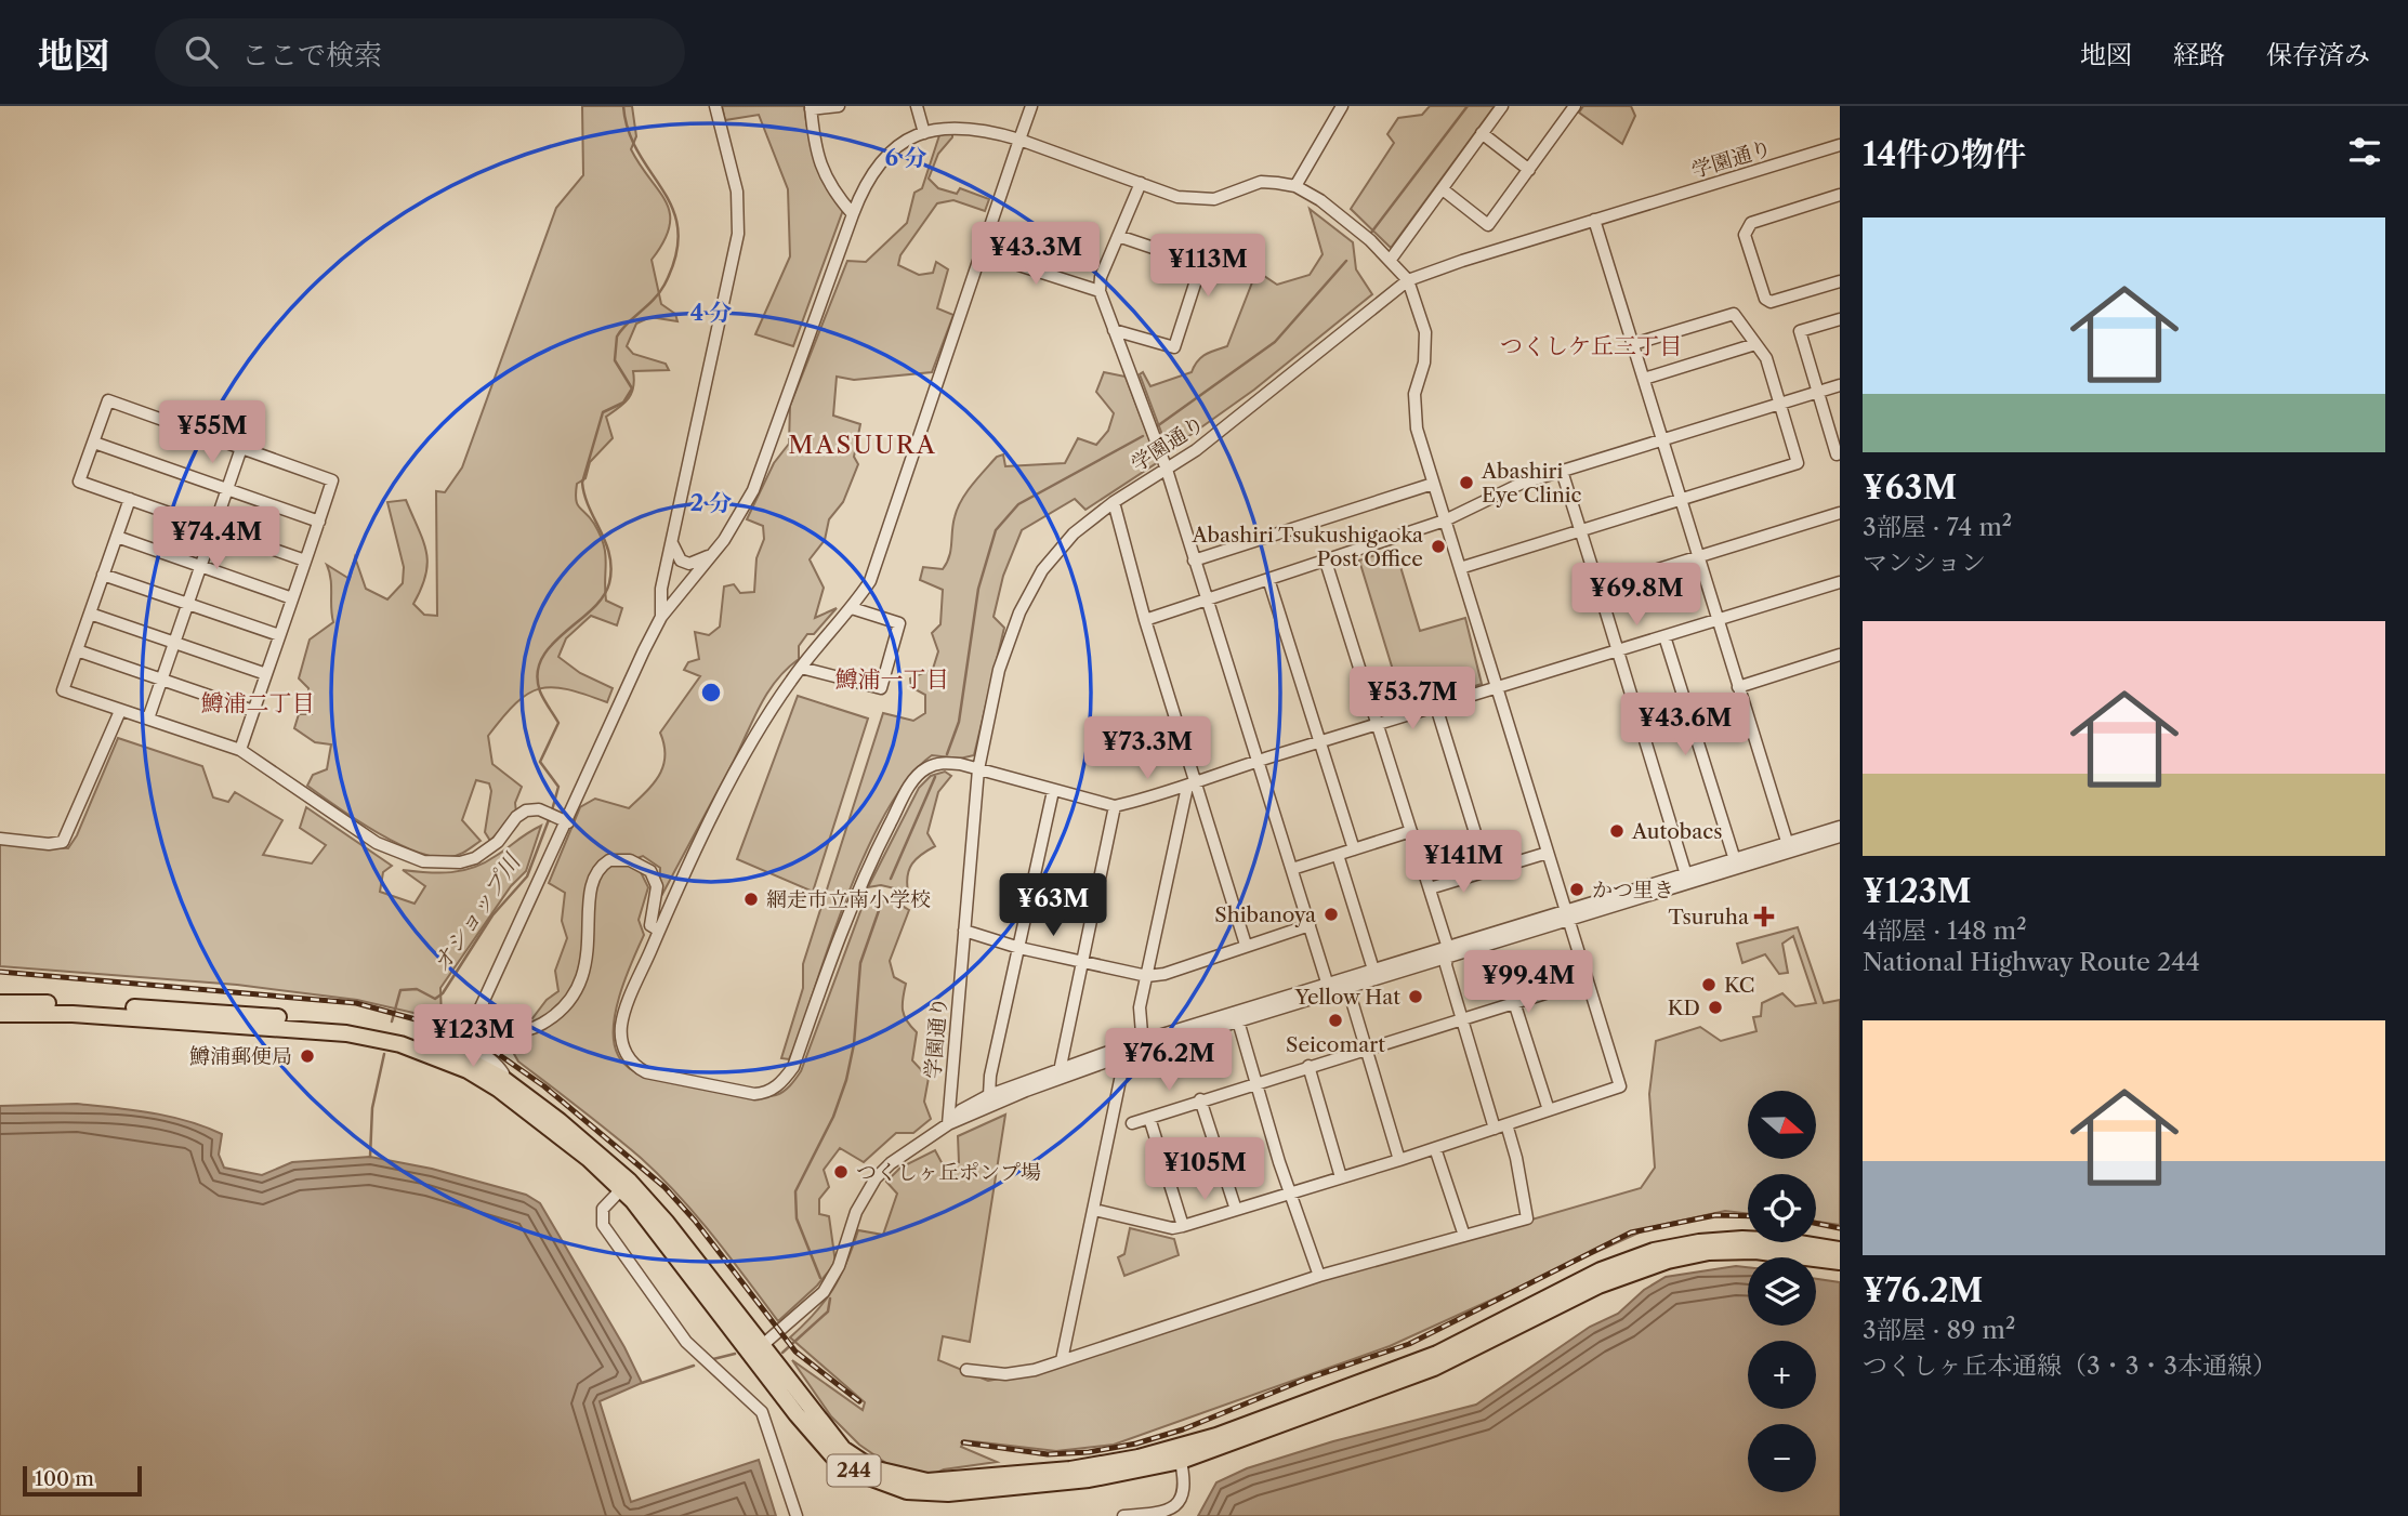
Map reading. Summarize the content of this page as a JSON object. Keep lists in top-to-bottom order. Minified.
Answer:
{"streets":{"highway":["244"],"street":["学園通り"]},"districts":["つくしケ丘三丁目","MASUURA","鱒浦一丁目","鱒浦二丁目"],"water":["オショップ川"],"places":{"other":["Abashiri Eye Clinic","Abashiri Tsukushigaoka Post Office","Autobacs","かつ里き","網走市立南小学校","Shibanoya","KC","Yellow Hat","KD","Seicomart","鱒浦郵便局","つくしヶ丘ポンプ場"],"health":["Tsuruha"]},"scale_bar":"100 m","north":"right","page":{"header":"地図","search":"ここで検索","nav":["地図","経路","保存済み"],"heading":"14件の物件","list":[{"name":"¥63M","note":"3部屋 · 74 m² · マンション"},{"name":"¥123M","note":"4部屋 · 148 m² · National Highway Route 244"},{"name":"¥76.2M","note":"3部屋 · 89 m² · つくしヶ丘本通線（3・3・3本通線）"}],"price":["¥43.3M","¥113M","¥55M","¥74.4M","¥69.8M","¥53.7M","¥43.6M","¥73.3M","¥141M","¥63M","¥99.4M","¥123M","¥76.2M","¥105M"],"map_buttons":["+","−"],"scale":"100 m"},"rings":["6 分","4 分","2 分"]}
